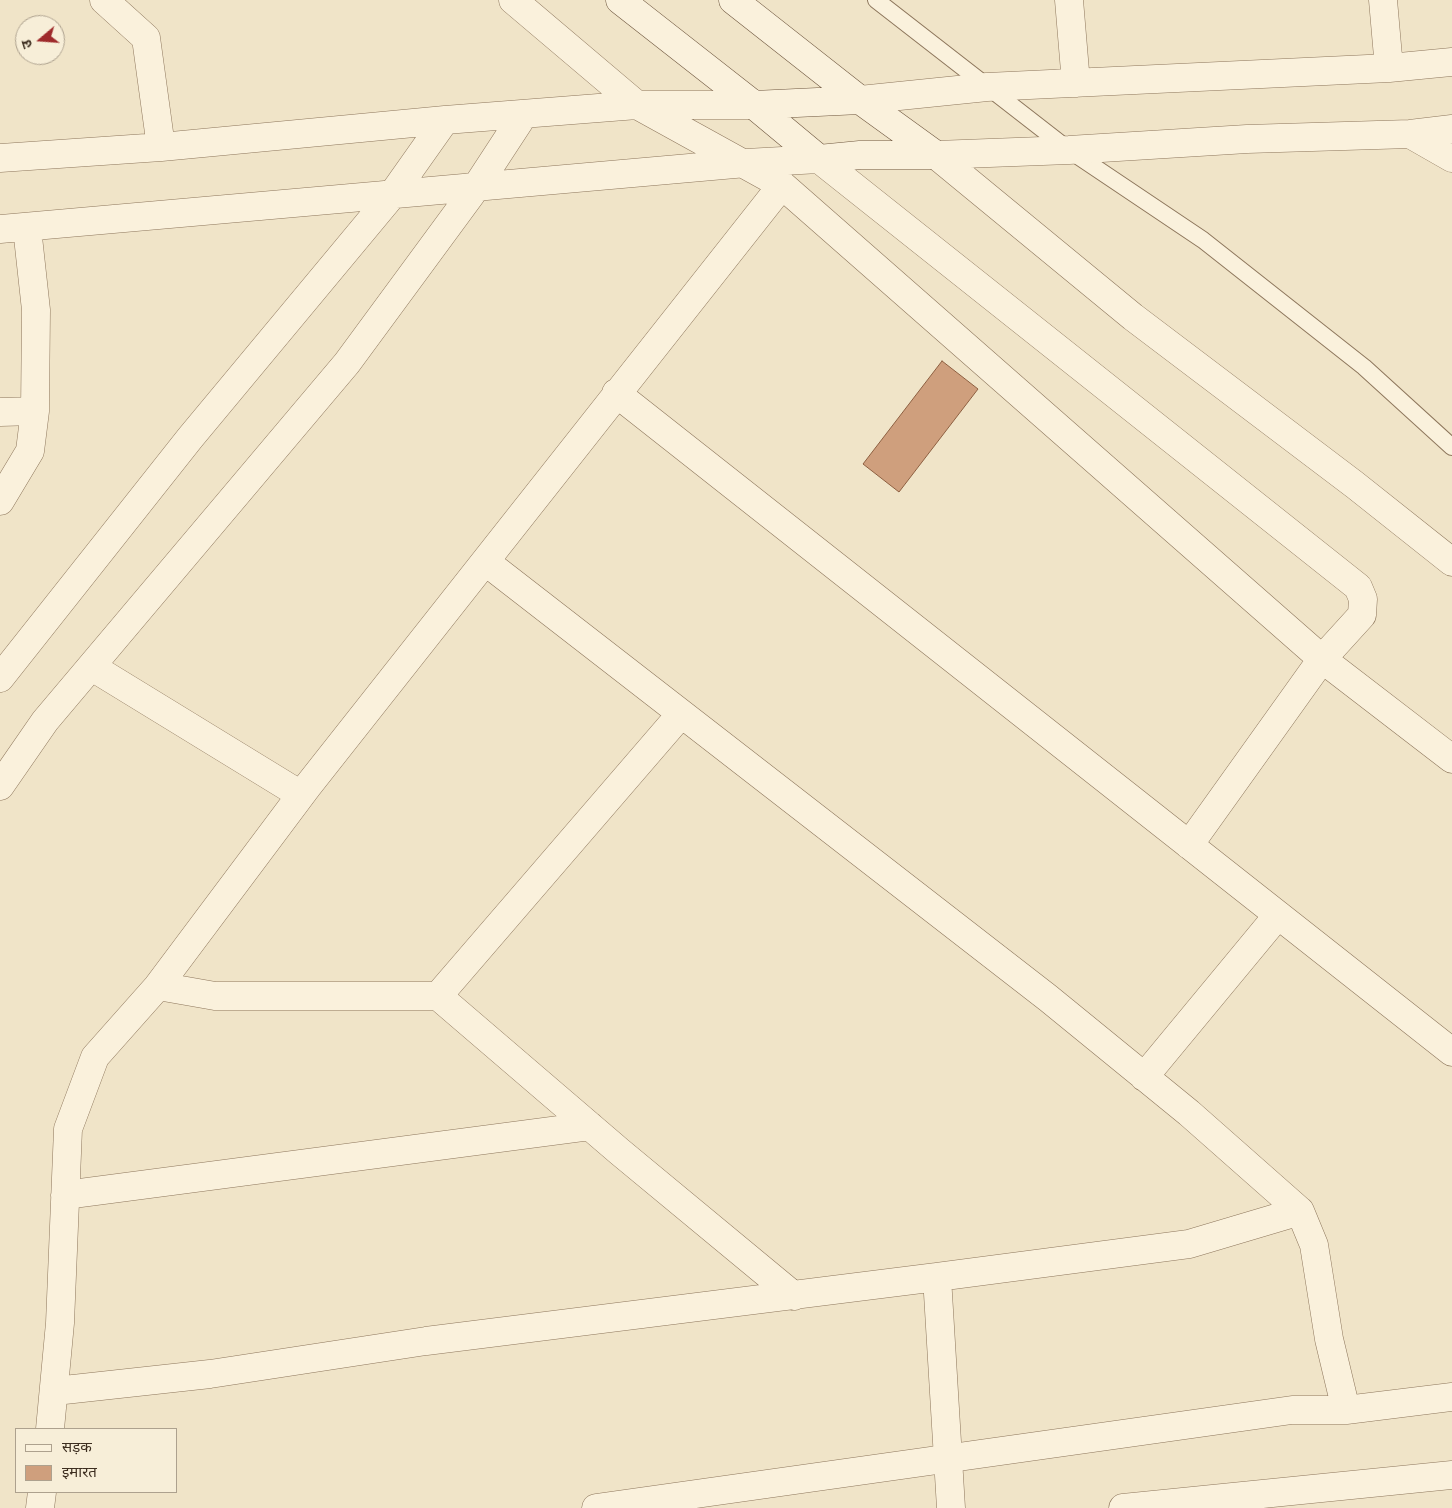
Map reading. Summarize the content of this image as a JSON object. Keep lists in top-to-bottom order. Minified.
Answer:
{"legend":["सड़क","इमारत"],"north":"left"}
